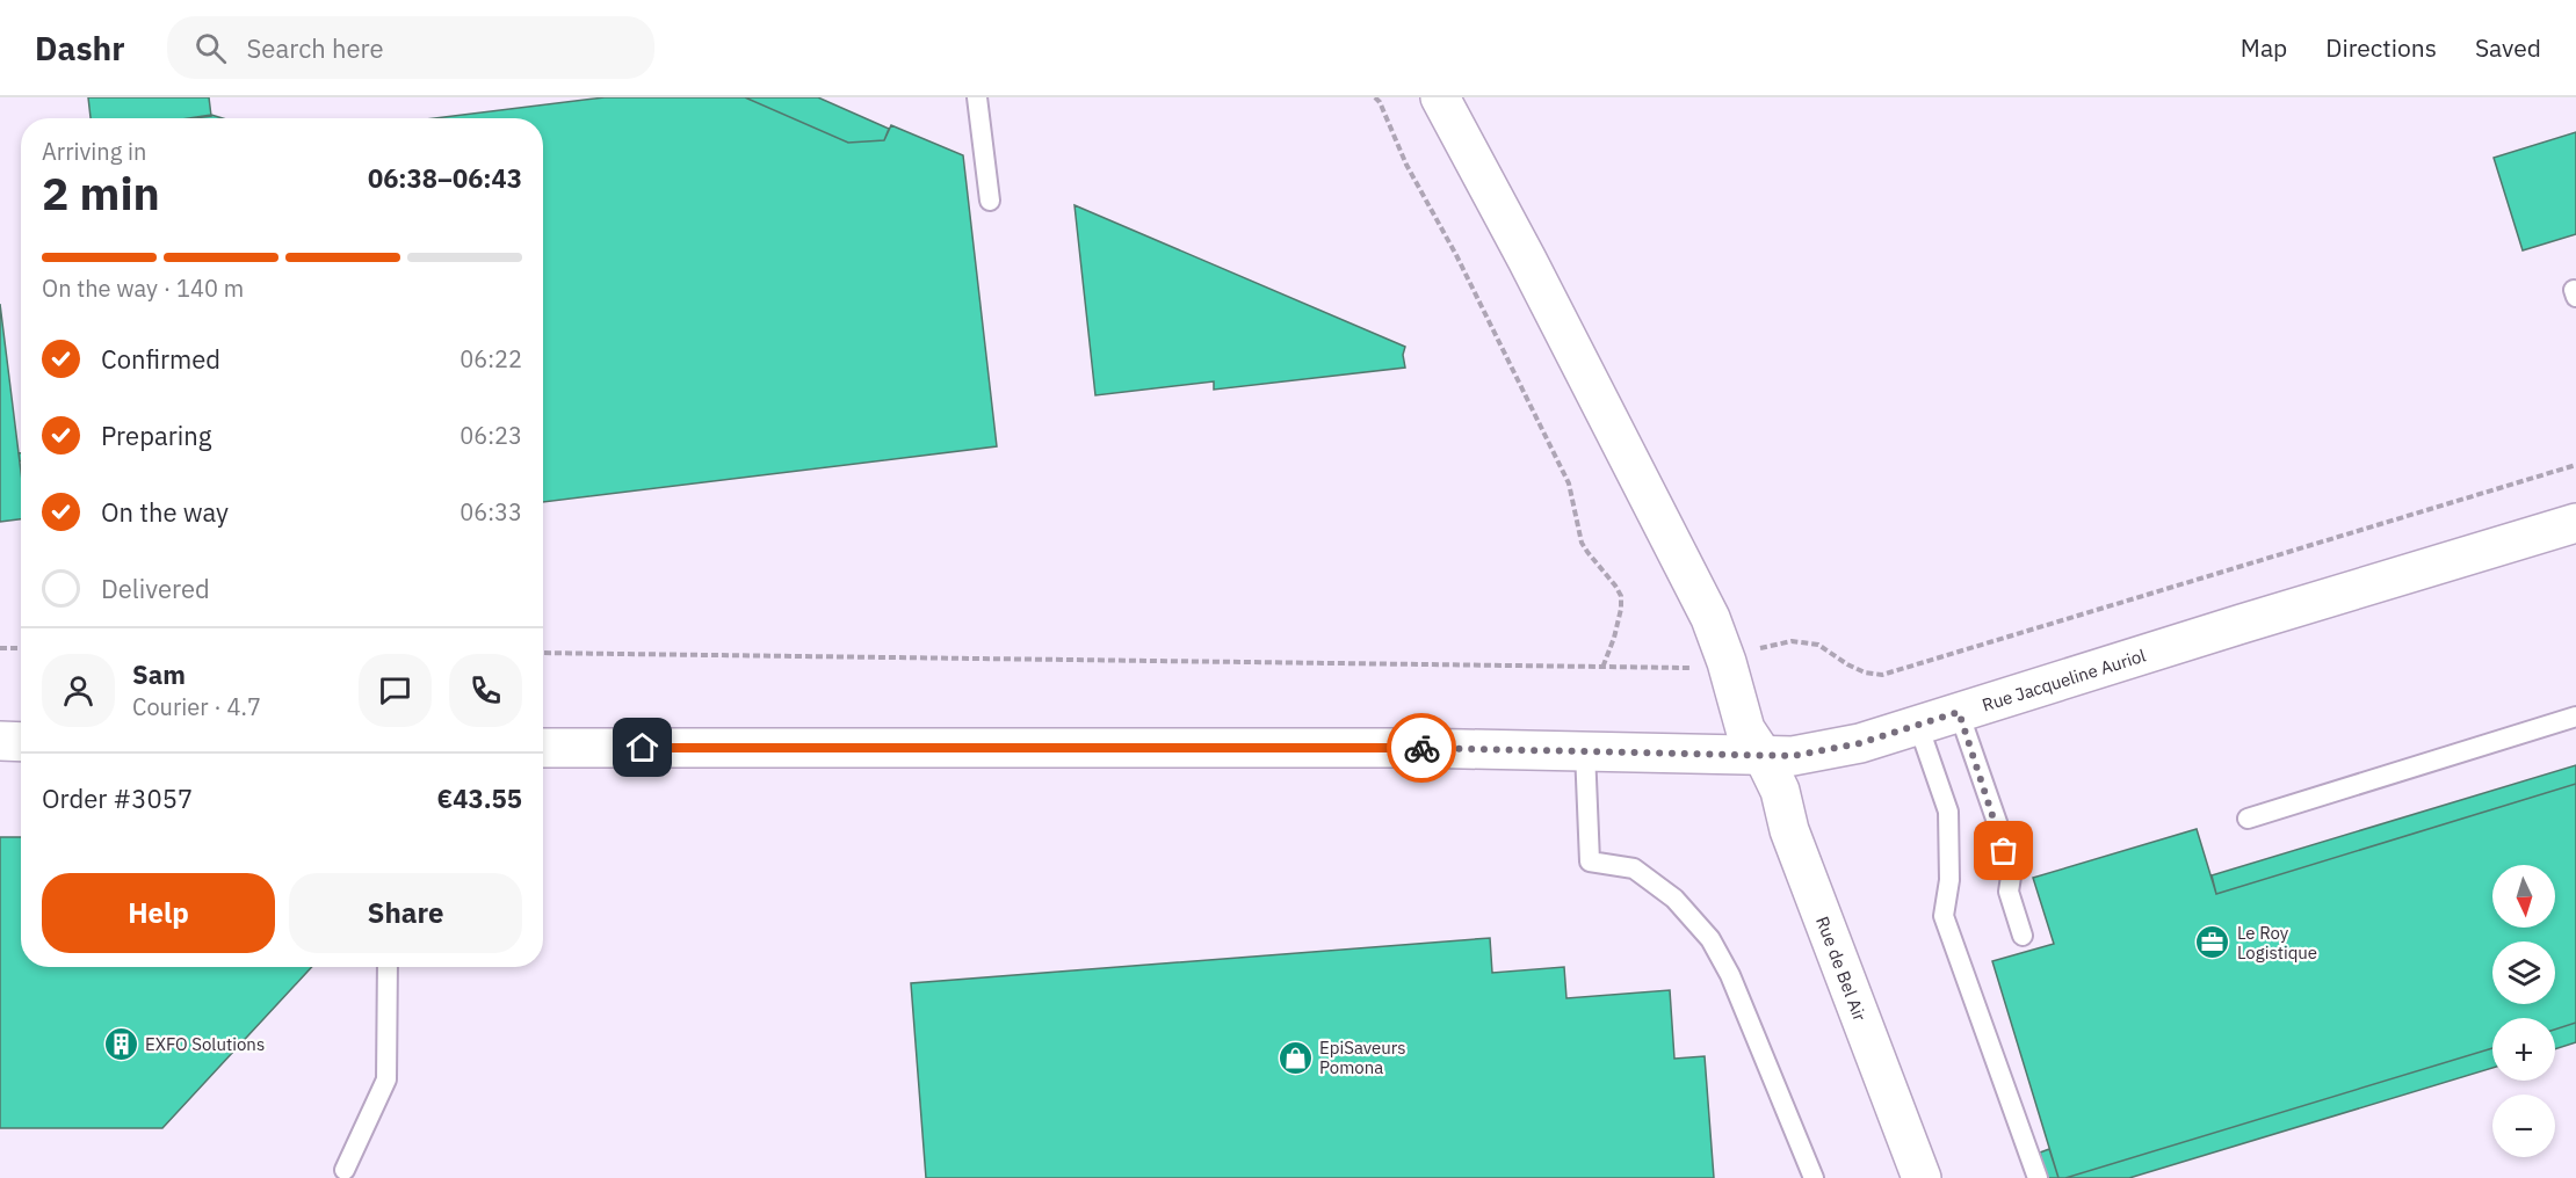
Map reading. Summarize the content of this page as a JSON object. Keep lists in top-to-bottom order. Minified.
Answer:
{"streets":{"street":["Rue Jacqueline Auriol","Rue de Bel Air"]},"crossings":[["Rue Jacqueline Auriol","Rue de Bel Air"]],"places":{"office":["Le Roy Logistique"],"building":["EXFO Solutions"],"shop":["EpiSaveurs Pomona"]},"north":"bottom","page":{"header":"Dashr","search":"Search here","nav":["Map","Directions","Saved"],"heading":["2 min","Arriving in","06:38–06:43"],"panel":["Sam","Courier · 4.7","Order #3057","€43.55"],"bar":"On the way · 140 m","list":[["Confirmed","06:22"],["Preparing","06:23"],["On the way","06:33"],"Delivered"],"buttons":["Help","Share"],"map_buttons":["+","−"]}}
